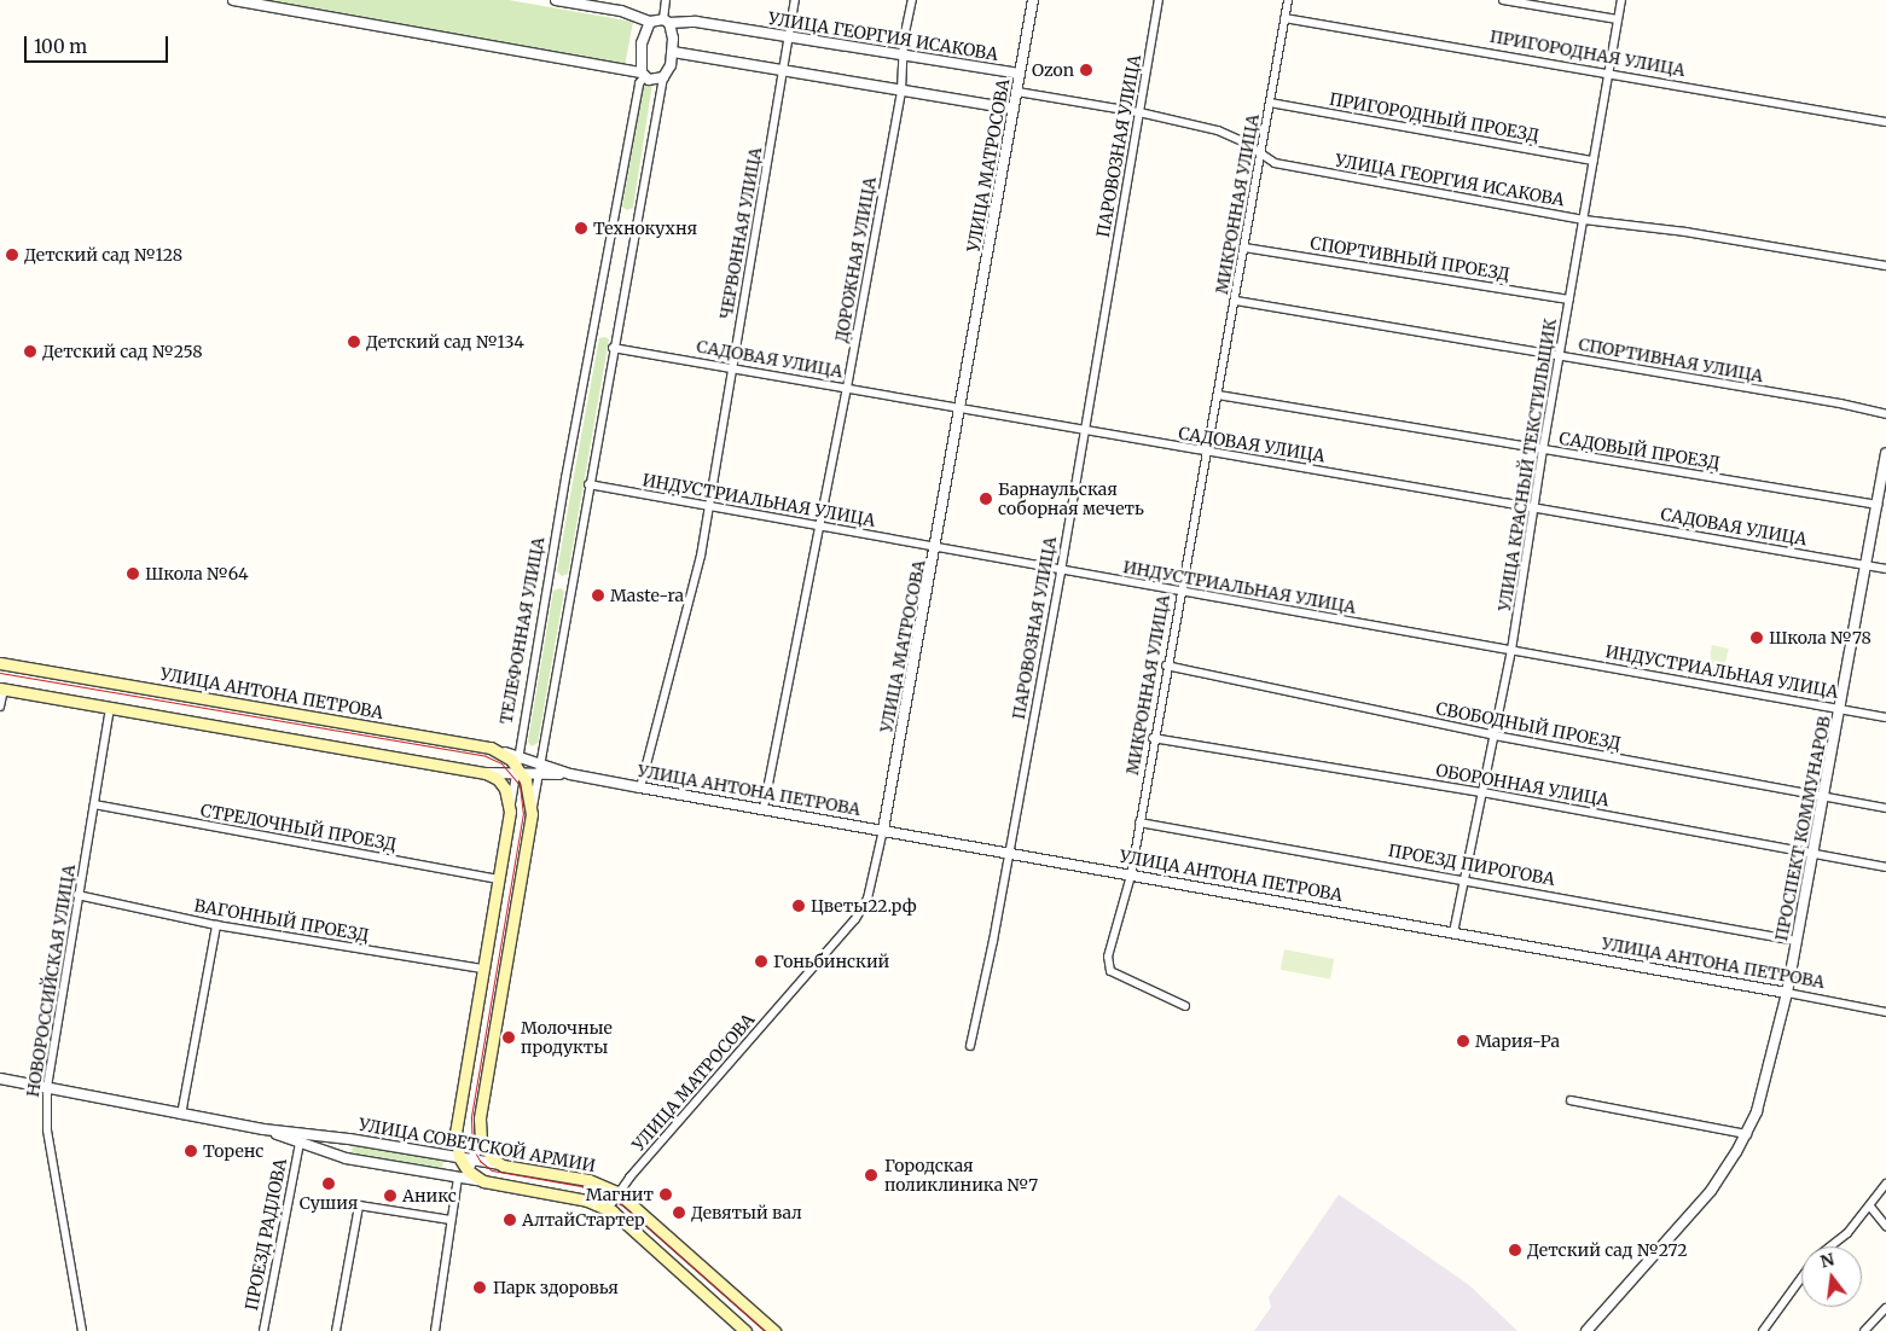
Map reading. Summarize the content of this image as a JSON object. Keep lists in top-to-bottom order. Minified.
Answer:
{"streets":{"main road":["ТЕЛЕФОННАЯ УЛИЦА","УЛИЦА АНТОНА ПЕТРОВА","УЛИЦА СОВЕТСКОЙ АРМИИ"],"street":["УЛИЦА ГЕОРГИЯ ИСАКОВА","ПРИГОРОДНАЯ УЛИЦА","ПРИГОРОДНЫЙ ПРОЕЗД","ПАРОВОЗНАЯ УЛИЦА","УЛИЦА МАТРОСОВА","МИКРОННАЯ УЛИЦА","ЧЕРВОННАЯ УЛИЦА","СПОРТИВНЫЙ ПРОЕЗД","ДОРОЖНАЯ УЛИЦА","САДОВАЯ УЛИЦА","СПОРТИВНАЯ УЛИЦА","САДОВЫЙ ПРОЕЗД","УЛИЦА КРАСНЫЙ ТЕКСТИЛЬЩИК","ИНДУСТРИАЛЬНАЯ УЛИЦА","СВОБОДНЫЙ ПРОЕЗД","ОБОРОННАЯ УЛИЦА","СТРЕЛОЧНЫЙ ПРОЕЗД","ПРОСПЕКТ КОММУНАРОВ","ПРОЕЗД ПИРОГОВА","ВАГОННЫЙ ПРОЕЗД","НОВОРОССИЙСКАЯ УЛИЦА","ПРОЕЗД РАДЛОВА"]},"crossings":[["УЛИЦА ГЕОРГИЯ ИСАКОВА","ПАРОВОЗНАЯ УЛИЦА"],["УЛИЦА ГЕОРГИЯ ИСАКОВА","УЛИЦА МАТРОСОВА"],["УЛИЦА ГЕОРГИЯ ИСАКОВА","МИКРОННАЯ УЛИЦА"],["УЛИЦА ГЕОРГИЯ ИСАКОВА","ЧЕРВОННАЯ УЛИЦА"],["УЛИЦА ГЕОРГИЯ ИСАКОВА","ДОРОЖНАЯ УЛИЦА"],["УЛИЦА ГЕОРГИЯ ИСАКОВА","УЛИЦА КРАСНЫЙ ТЕКСТИЛЬЩИК"],["ПРИГОРОДНАЯ УЛИЦА","МИКРОННАЯ УЛИЦА"],["ПРИГОРОДНАЯ УЛИЦА","УЛИЦА КРАСНЫЙ ТЕКСТИЛЬЩИК"],["ПРИГОРОДНЫЙ ПРОЕЗД","МИКРОННАЯ УЛИЦА"],["ПРИГОРОДНЫЙ ПРОЕЗД","УЛИЦА КРАСНЫЙ ТЕКСТИЛЬЩИК"],["ПАРОВОЗНАЯ УЛИЦА","САДОВАЯ УЛИЦА"],["ПАРОВОЗНАЯ УЛИЦА","ИНДУСТРИАЛЬНАЯ УЛИЦА"],["ПАРОВОЗНАЯ УЛИЦА","УЛИЦА АНТОНА ПЕТРОВА"],["УЛИЦА МАТРОСОВА","САДОВАЯ УЛИЦА"],["УЛИЦА МАТРОСОВА","ИНДУСТРИАЛЬНАЯ УЛИЦА"],["УЛИЦА МАТРОСОВА","ТЕЛЕФОННАЯ УЛИЦА"],["УЛИЦА МАТРОСОВА","УЛИЦА АНТОНА ПЕТРОВА"],["УЛИЦА МАТРОСОВА","УЛИЦА СОВЕТСКОЙ АРМИИ"],["МИКРОННАЯ УЛИЦА","СПОРТИВНЫЙ ПРОЕЗД"],["МИКРОННАЯ УЛИЦА","САДОВАЯ УЛИЦА"],["МИКРОННАЯ УЛИЦА","СПОРТИВНАЯ УЛИЦА"],["МИКРОННАЯ УЛИЦА","САДОВЫЙ ПРОЕЗД"],["МИКРОННАЯ УЛИЦА","ИНДУСТРИАЛЬНАЯ УЛИЦА"],["МИКРОННАЯ УЛИЦА","УЛИЦА АНТОНА ПЕТРОВА"],["МИКРОННАЯ УЛИЦА","СВОБОДНЫЙ ПРОЕЗД"],["МИКРОННАЯ УЛИЦА","ОБОРОННАЯ УЛИЦА"],["МИКРОННАЯ УЛИЦА","ПРОЕЗД ПИРОГОВА"],["ЧЕРВОННАЯ УЛИЦА","САДОВАЯ УЛИЦА"],["ЧЕРВОННАЯ УЛИЦА","ИНДУСТРИАЛЬНАЯ УЛИЦА"],["ЧЕРВОННАЯ УЛИЦА","УЛИЦА АНТОНА ПЕТРОВА"],["СПОРТИВНЫЙ ПРОЕЗД","УЛИЦА КРАСНЫЙ ТЕКСТИЛЬЩИК"],["ДОРОЖНАЯ УЛИЦА","САДОВАЯ УЛИЦА"],["ДОРОЖНАЯ УЛИЦА","ИНДУСТРИАЛЬНАЯ УЛИЦА"],["ДОРОЖНАЯ УЛИЦА","УЛИЦА АНТОНА ПЕТРОВА"],["САДОВАЯ УЛИЦА","УЛИЦА КРАСНЫЙ ТЕКСТИЛЬЩИК"],["САДОВАЯ УЛИЦА","ПРОСПЕКТ КОММУНАРОВ"],["СПОРТИВНАЯ УЛИЦА","УЛИЦА КРАСНЫЙ ТЕКСТИЛЬЩИК"],["САДОВЫЙ ПРОЕЗД","УЛИЦА КРАСНЫЙ ТЕКСТИЛЬЩИК"],["САДОВЫЙ ПРОЕЗД","ПРОСПЕКТ КОММУНАРОВ"],["УЛИЦА КРАСНЫЙ ТЕКСТИЛЬЩИК","ИНДУСТРИАЛЬНАЯ УЛИЦА"],["УЛИЦА КРАСНЫЙ ТЕКСТИЛЬЩИК","УЛИЦА АНТОНА ПЕТРОВА"],["УЛИЦА КРАСНЫЙ ТЕКСТИЛЬЩИК","СВОБОДНЫЙ ПРОЕЗД"],["УЛИЦА КРАСНЫЙ ТЕКСТИЛЬЩИК","ОБОРОННАЯ УЛИЦА"],["УЛИЦА КРАСНЫЙ ТЕКСТИЛЬЩИК","ПРОЕЗД ПИРОГОВА"],["ИНДУСТРИАЛЬНАЯ УЛИЦА","ПРОСПЕКТ КОММУНАРОВ"],["ТЕЛЕФОННАЯ УЛИЦА","УЛИЦА АНТОНА ПЕТРОВА"],["ТЕЛЕФОННАЯ УЛИЦА","СТРЕЛОЧНЫЙ ПРОЕЗД"],["ТЕЛЕФОННАЯ УЛИЦА","ВАГОННЫЙ ПРОЕЗД"],["ТЕЛЕФОННАЯ УЛИЦА","УЛИЦА СОВЕТСКОЙ АРМИИ"],["УЛИЦА АНТОНА ПЕТРОВА","ПРОСПЕКТ КОММУНАРОВ"],["УЛИЦА АНТОНА ПЕТРОВА","НОВОРОССИЙСКАЯ УЛИЦА"],["СВОБОДНЫЙ ПРОЕЗД","ПРОСПЕКТ КОММУНАРОВ"],["ОБОРОННАЯ УЛИЦА","ПРОСПЕКТ КОММУНАРОВ"],["СТРЕЛОЧНЫЙ ПРОЕЗД","НОВОРОССИЙСКАЯ УЛИЦА"],["ПРОСПЕКТ КОММУНАРОВ","ПРОЕЗД ПИРОГОВА"],["ВАГОННЫЙ ПРОЕЗД","НОВОРОССИЙСКАЯ УЛИЦА"],["НОВОРОССИЙСКАЯ УЛИЦА","УЛИЦА СОВЕТСКОЙ АРМИИ"],["УЛИЦА СОВЕТСКОЙ АРМИИ","ПРОЕЗД РАДЛОВА"]],"places":["Ozon","Технокухня","Детский сад №128","Детский сад №134","Детский сад №258","Барнаульская соборная мечеть","Школа №64","Maste-ra","Школа №78","Цветы22.рф","Гоньбинский","Молочные продукты","Мария-Ра","Торенс","Городская поликлиника №7","Сушия","Магнит","Аникс","Девятый вал","АлтайСтартер","Детский сад №272","Парк здоровья"],"scale_bar":"100 m","north":"top"}
